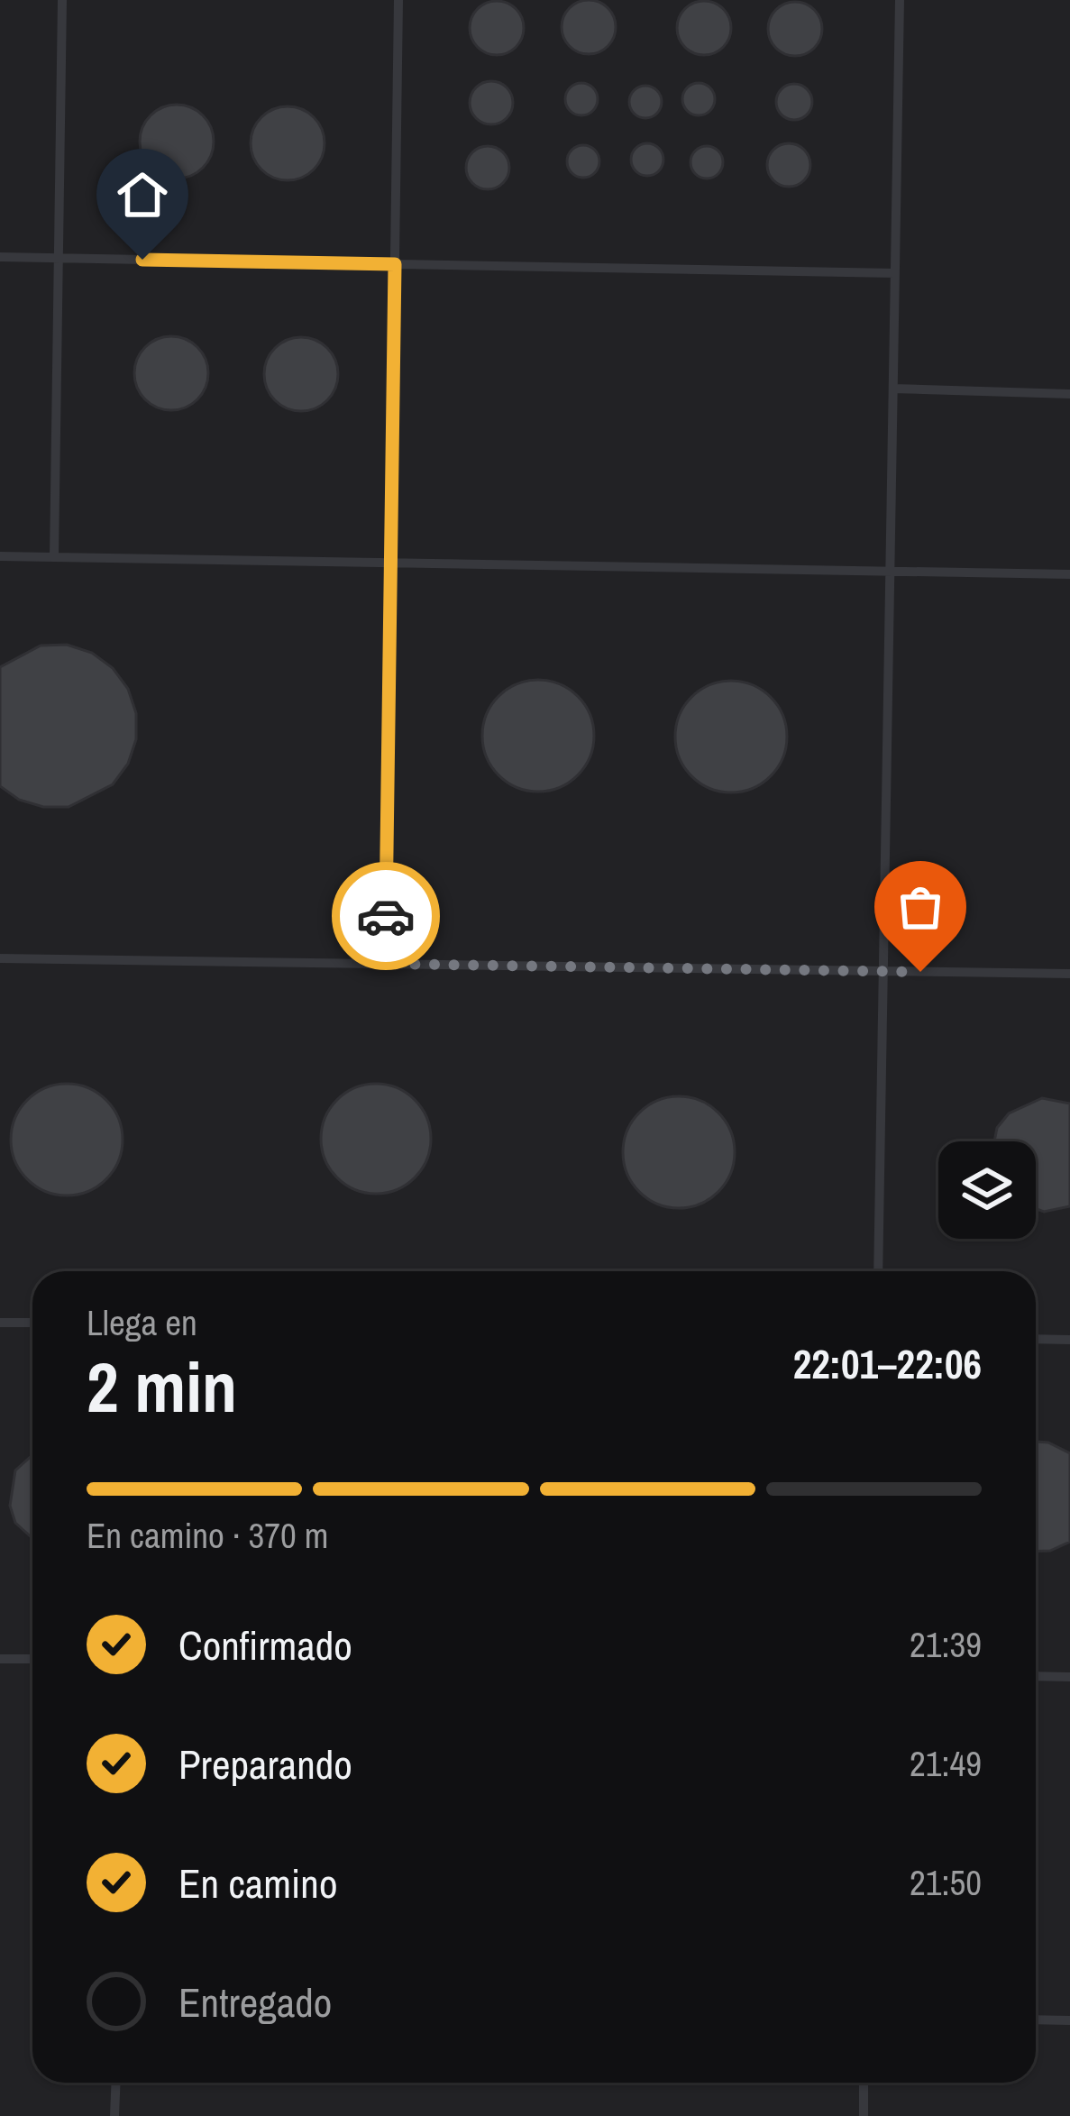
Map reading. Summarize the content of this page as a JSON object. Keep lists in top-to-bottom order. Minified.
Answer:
{"page":{"heading":["2 min","Llega en","22:01–22:06"],"bar":"En camino · 370 m","list":[["Confirmado","21:39"],["Preparando","21:49"],["En camino","21:50"],"Entregado"]}}
